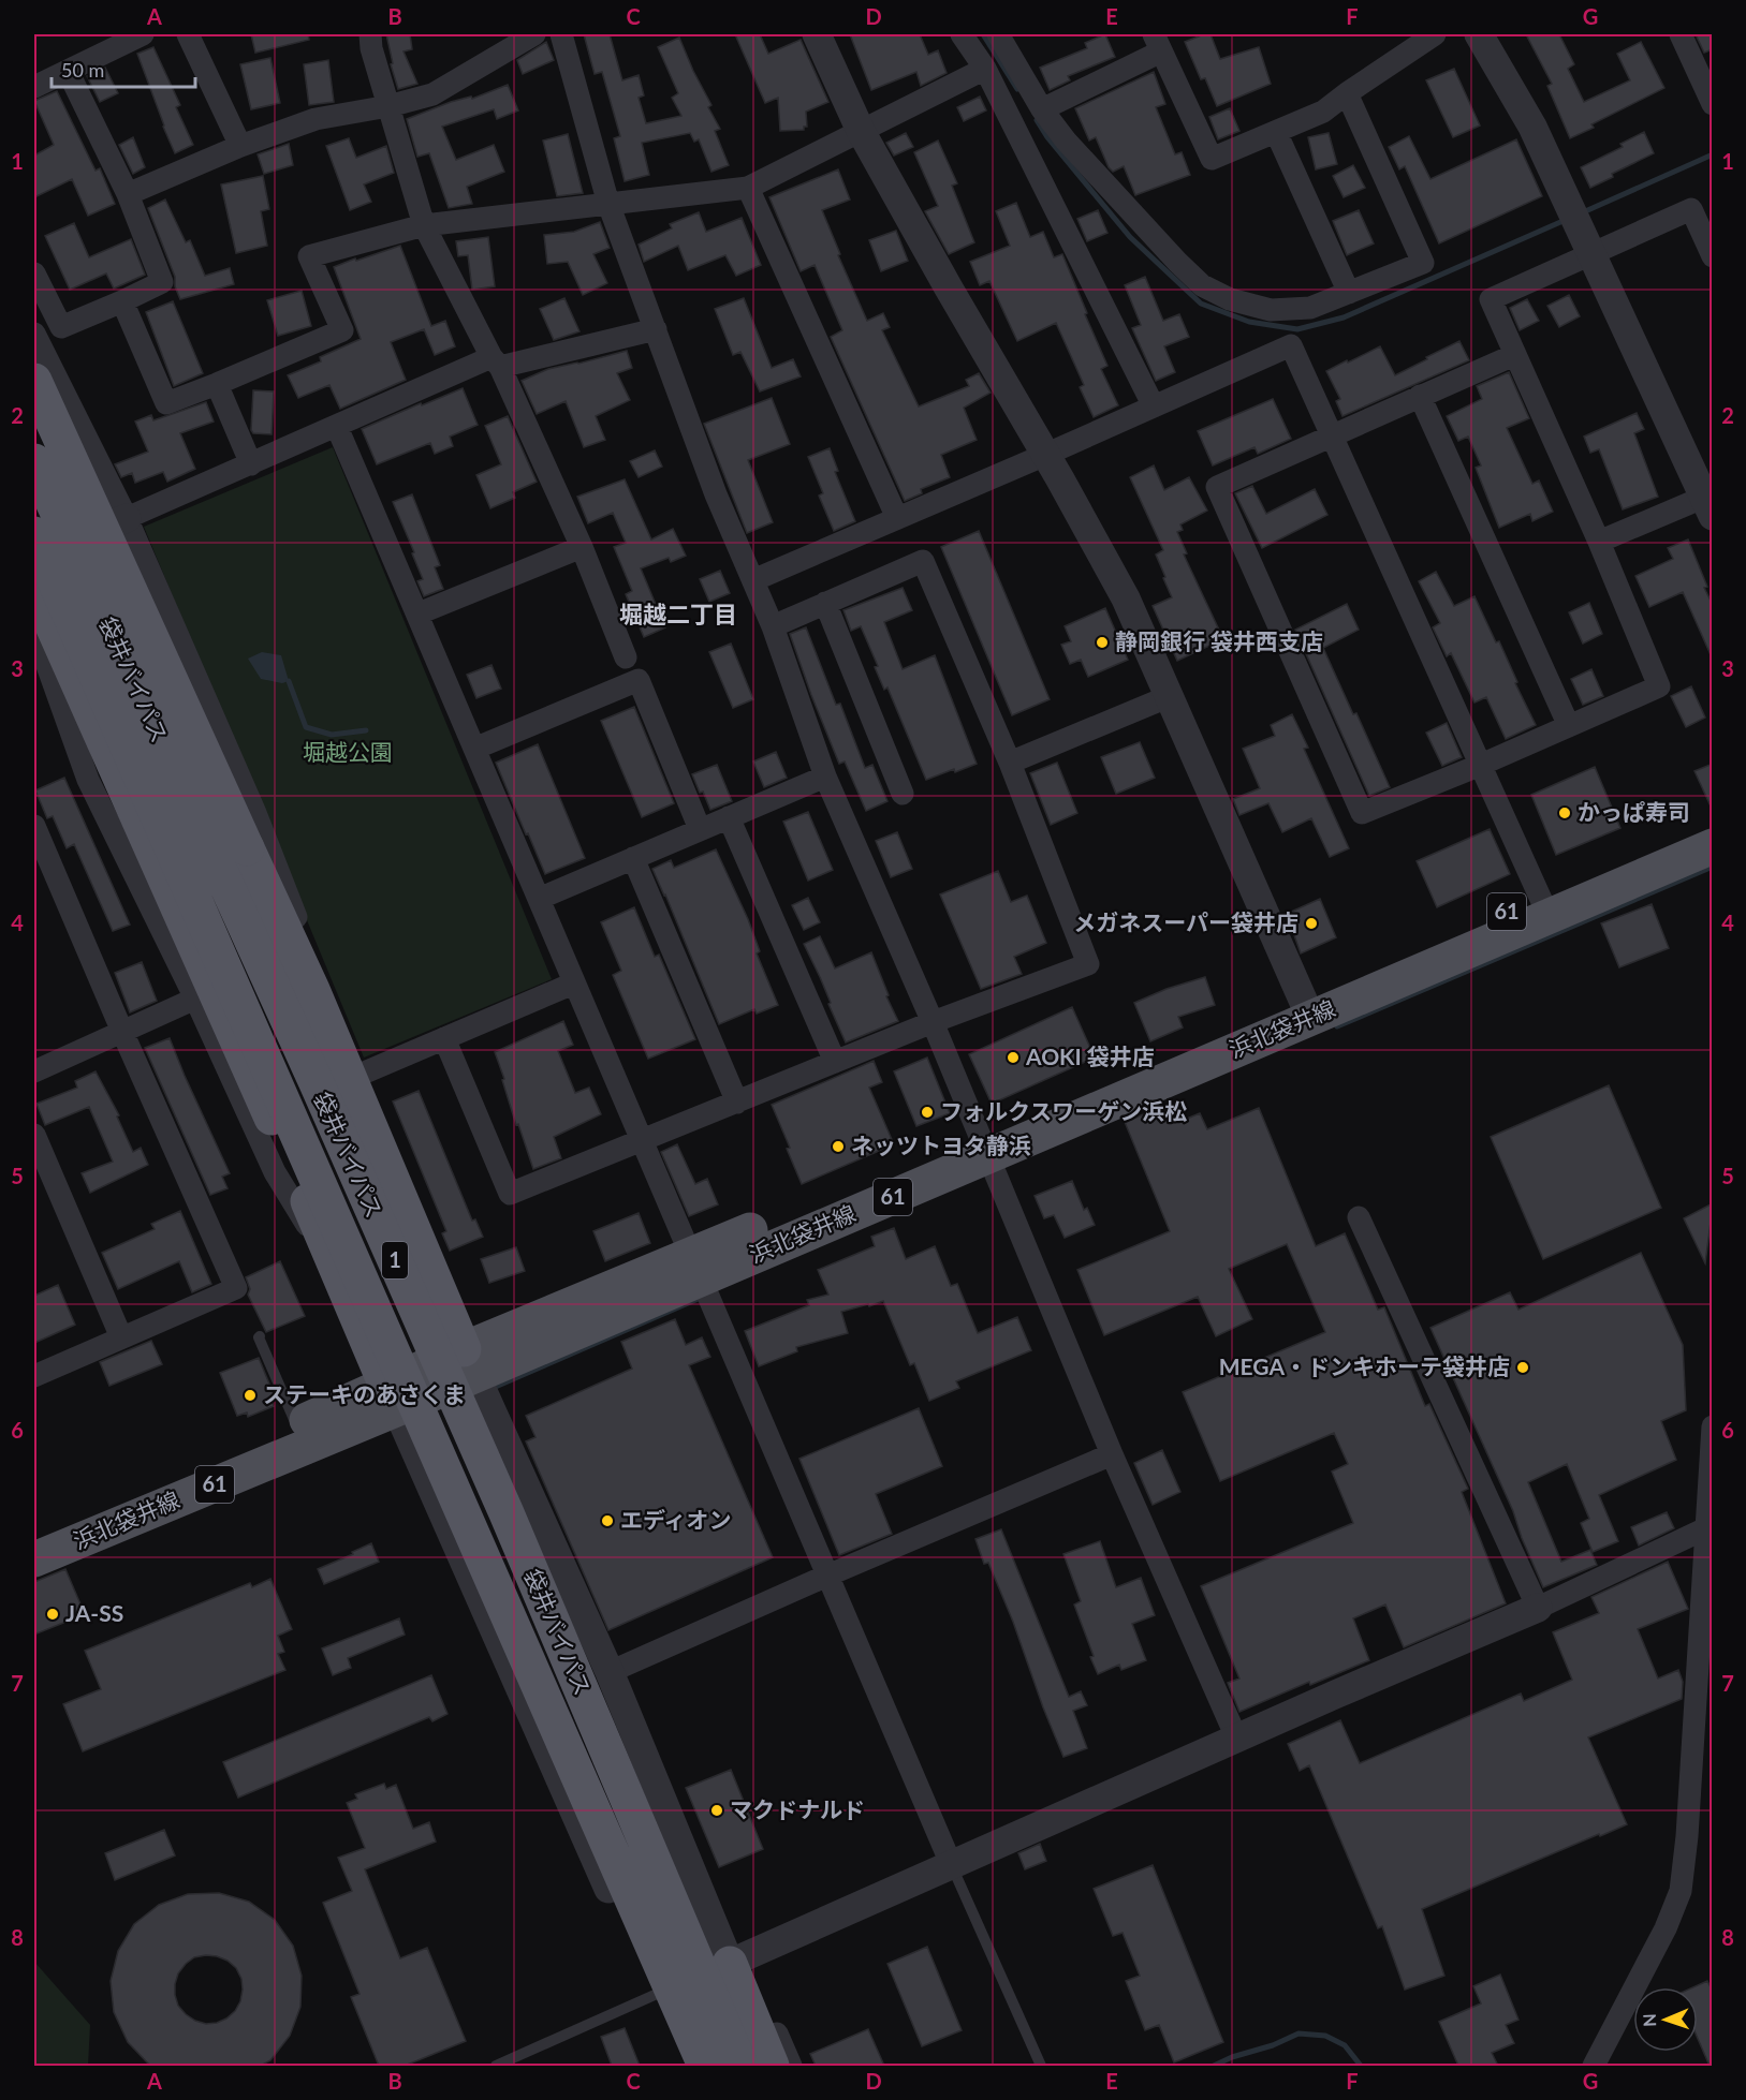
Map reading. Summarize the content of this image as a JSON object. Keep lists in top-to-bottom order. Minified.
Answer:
{"streets":{"highway":["袋井バイパス","1"],"main road":["61","浜北袋井線"]},"districts":["堀越二丁目"],"parks":["堀越公園"],"places":["静岡銀行 袋井西支店","かっぱ寿司","メガネスーパー袋井店","AOKI 袋井店","フォルクスワーゲン浜松","ネッツトヨタ静浜","MEGA・ドンキホーテ袋井店","ステーキのあさくま","エディオン","JA-SS","マクドナルド"],"scale_bar":"50 m","north":"left","grid":{"columns":["A","B","C","D","E","F","G"],"rows":["1","2","3","4","5","6","7","8"]}}
